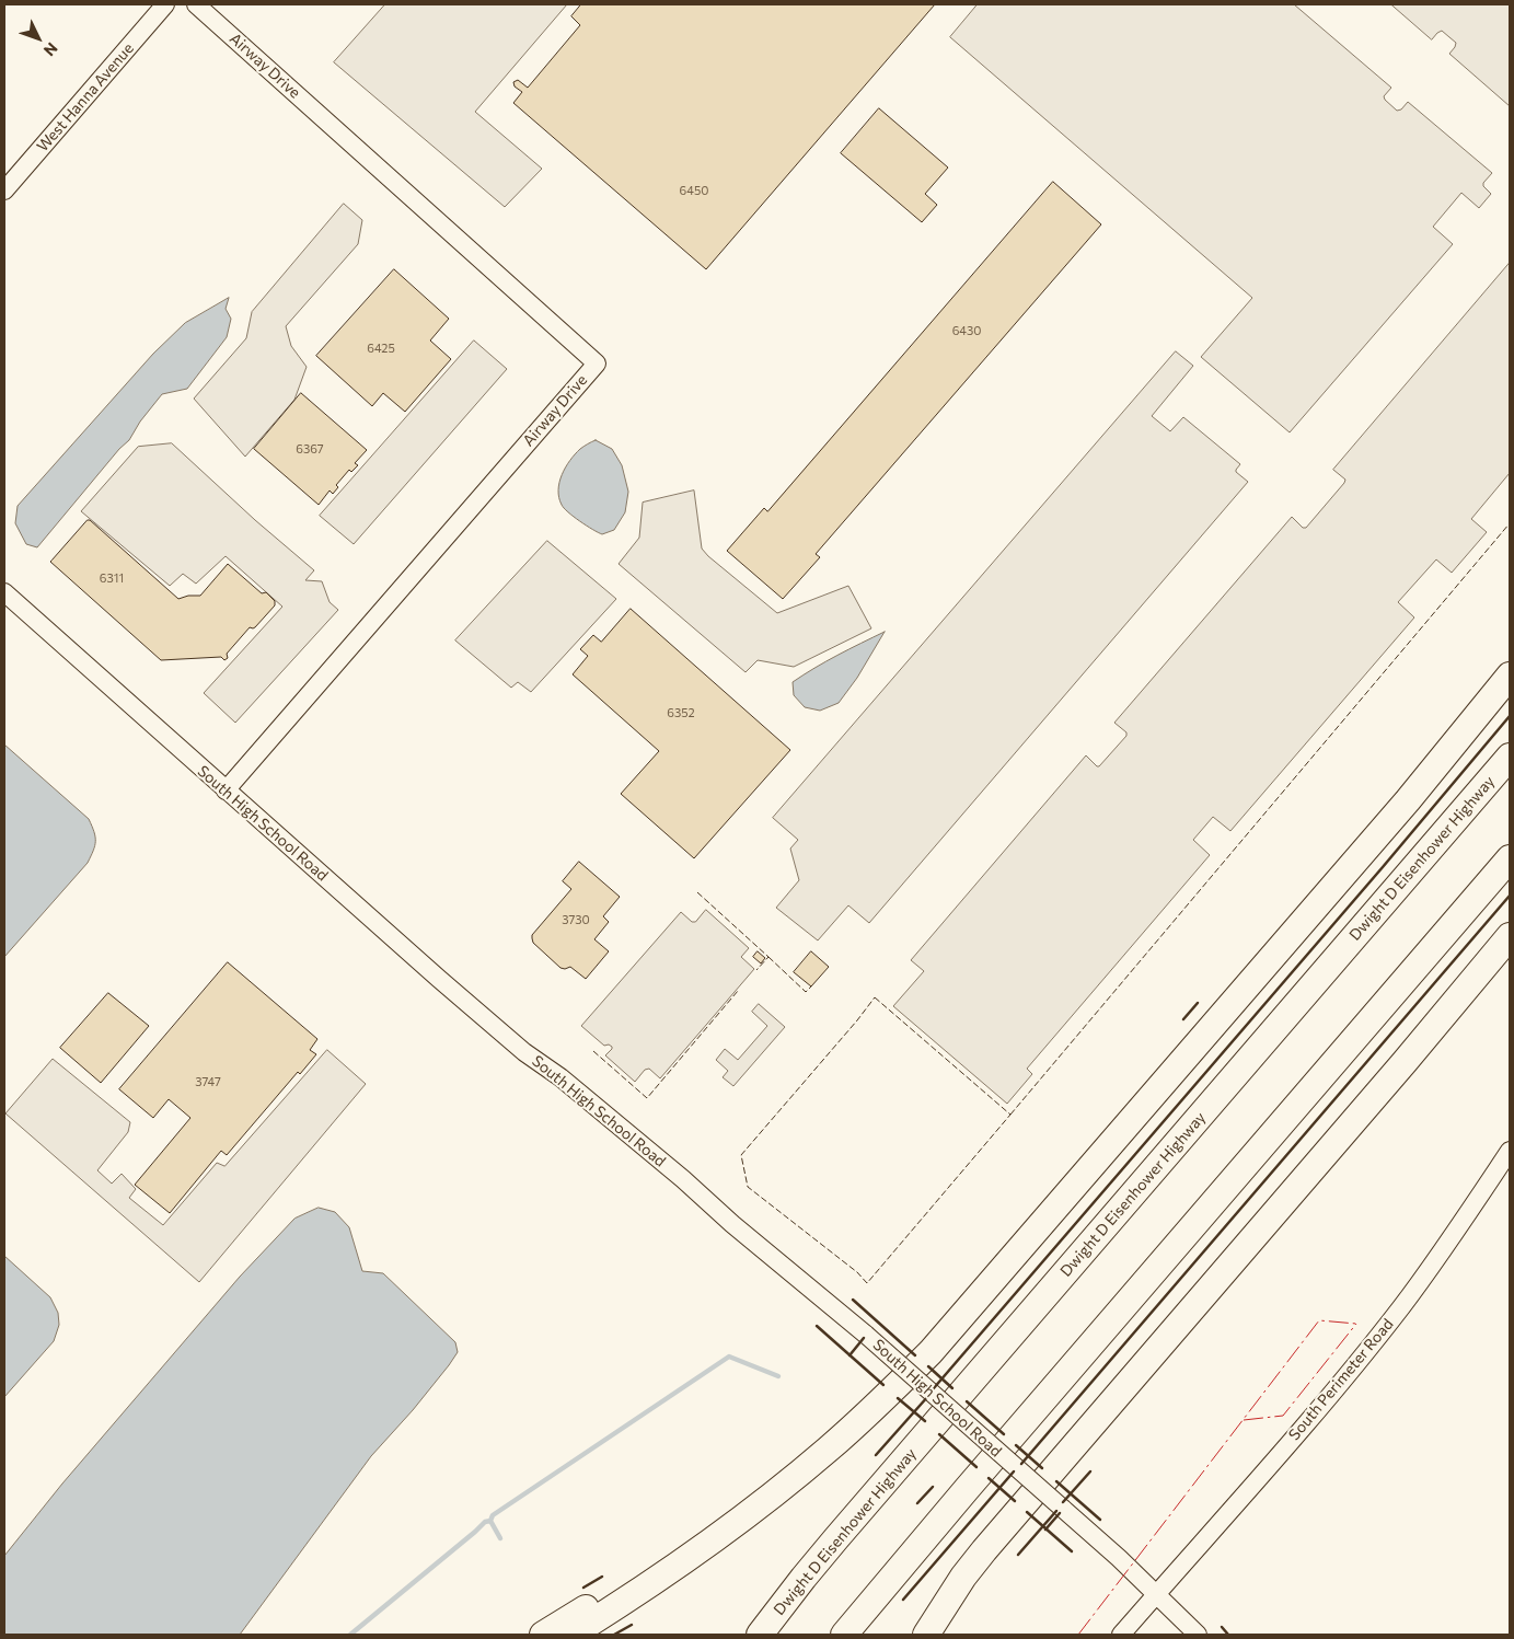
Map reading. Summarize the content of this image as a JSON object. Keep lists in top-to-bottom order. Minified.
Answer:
{"streets":{"highway":["Dwight D Eisenhower Highway"],"street":["Airway Drive","West Hanna Avenue","South High School Road","South Perimeter Road"]},"crossings":[["Airway Drive","South High School Road"],["South High School Road","South Perimeter Road"]],"house_numbers":["6450","6430","6425","6367","6311","6352","3730","3747"],"north":"bottom right"}
